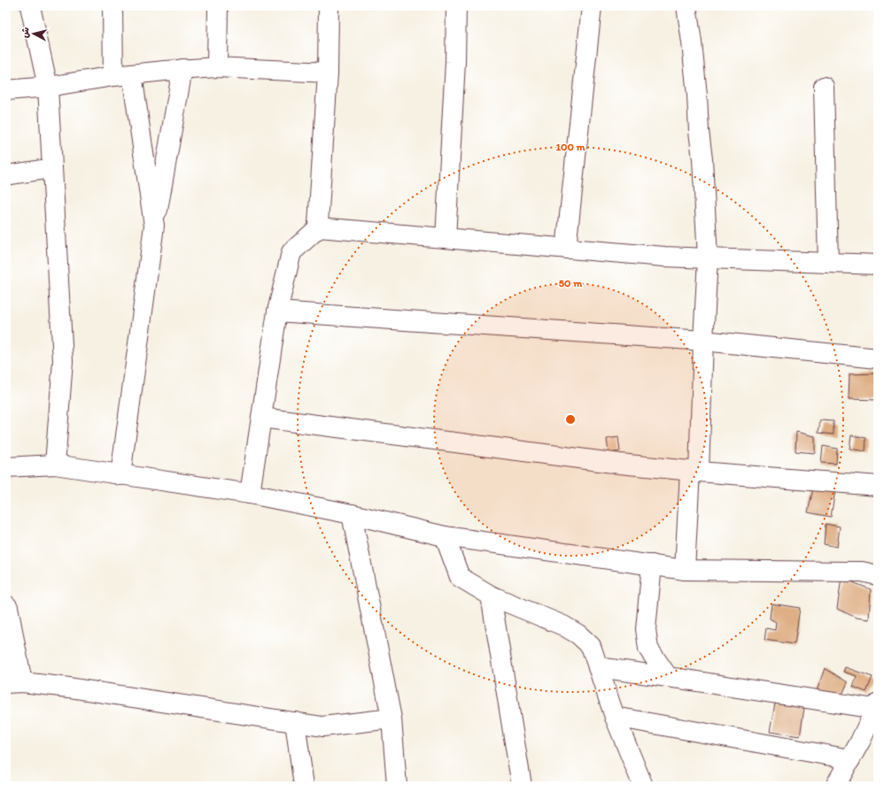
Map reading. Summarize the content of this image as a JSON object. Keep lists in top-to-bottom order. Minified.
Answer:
{"north":"left","rings":["100 m","50 m"]}
